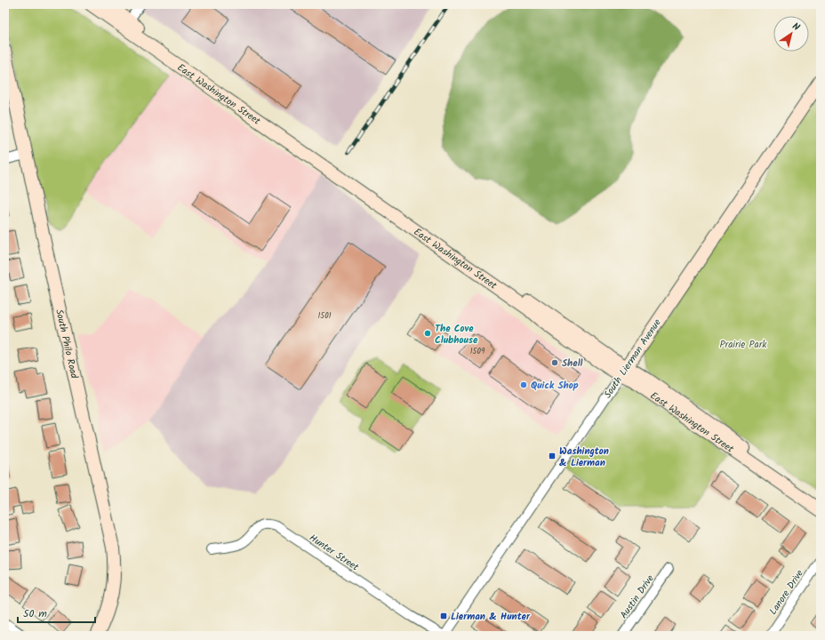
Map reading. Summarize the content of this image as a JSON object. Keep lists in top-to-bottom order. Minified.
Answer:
{"streets":{"main road":["East Washington Street","South Philo Road","South Lierman Avenue"],"street":["Hunter Street","Lanore Drive","Austin Drive"]},"crossings":[["East Washington Street","South Lierman Avenue"],["South Lierman Avenue","Hunter Street"]],"parks":["Prairie Park"],"places":{"other":["The Cove Clubhouse","Shell","Quick Shop"],"transit":["Washington & Lierman","Lierman & Hunter"]},"house_numbers":["1501","1509"],"scale_bar":"50 m","north":"top right"}
